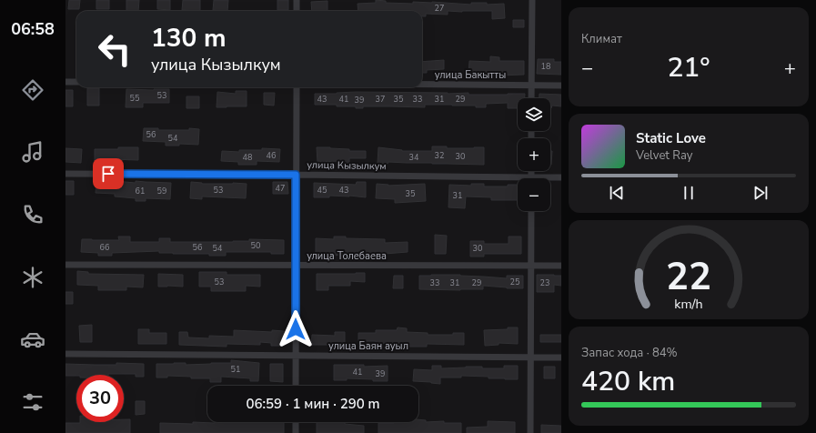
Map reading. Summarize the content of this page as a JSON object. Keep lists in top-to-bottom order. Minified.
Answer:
{"streets":{"street":["улица Бакытты","улица Кызылкум","улица Толебаева","улица Баян ауыл"]},"house_numbers":["27","18","53","55","43","41","37","35","33","31","29","39","56","54","46","32","30","48","34","47","53","45","43","61","59","35","31","50","66","56","54","30","53","25","33","31","29","23","51","41","39"],"page":{"tabs":"06:58","tile":["Климат",["Запас хода · 84%","420 km"]],"turn":["130 m","улица Кызылкум"],"heat":["−","21°","+"],"map_buttons":["+","−"],"song":["Static Love","Velvet Ray"],"limit":"30","trip":"06:59 · 1 мин · 290 m","gauge":["22","km/h"]}}
